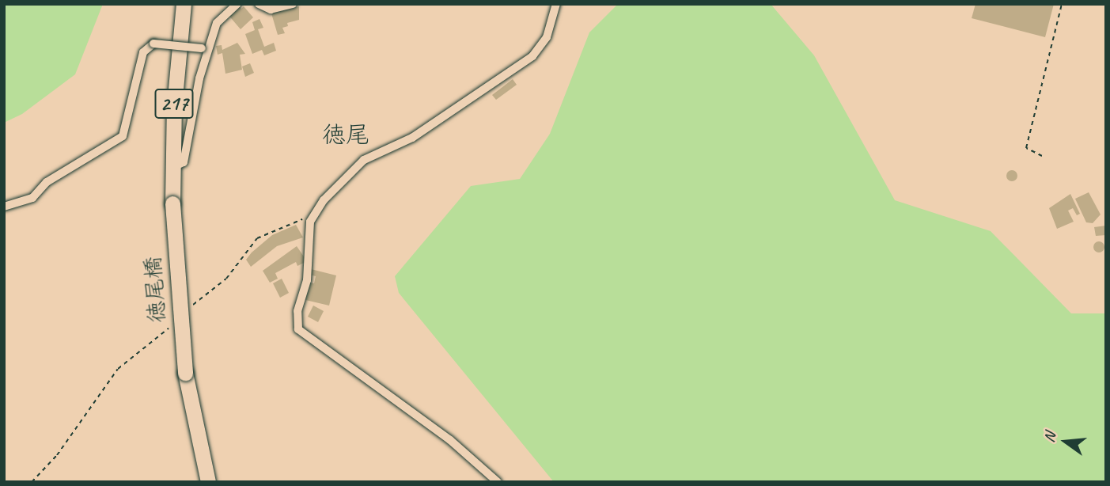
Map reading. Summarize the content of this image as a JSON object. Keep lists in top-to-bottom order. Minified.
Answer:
{"streets":{"highway":["217","徳尾橋"]},"crossings":[["217","徳尾橋"]],"districts":["徳尾"],"north":"left"}
